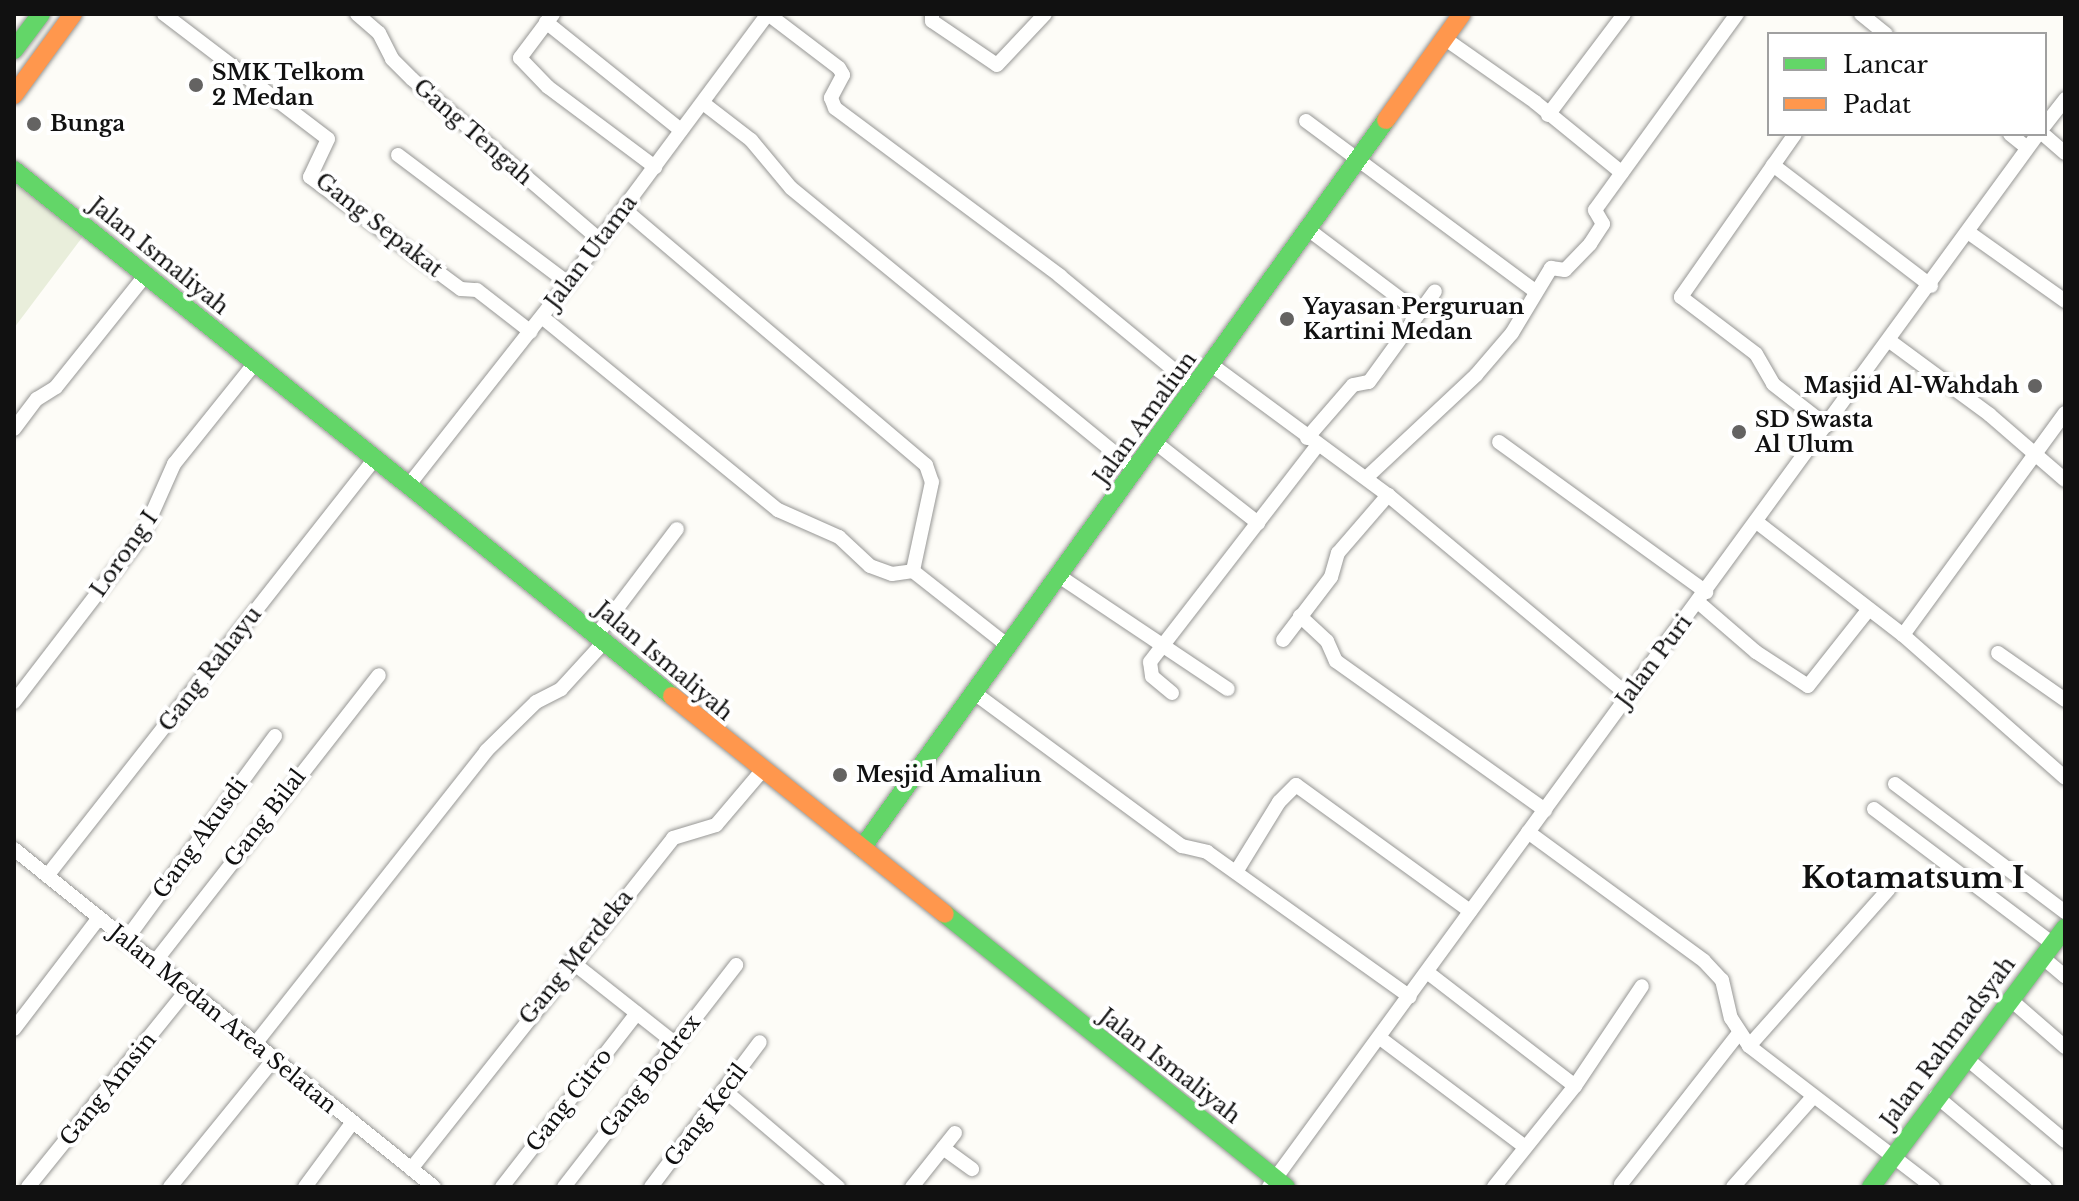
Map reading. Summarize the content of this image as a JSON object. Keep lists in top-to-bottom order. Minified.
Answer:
{"streets":{"street":["Gang Tengah","Gang Sepakat","Jalan Utama","Jalan Ismaliyah","Jalan Amaliun","Lorong I","Jalan Puri","Gang Rahayu","Gang Bilal","Gang Akusdi","Gang Merdeka","Jalan Medan Area Selatan","Jalan Rahmadsyah","Gang Bodrex","Gang Amsin","Gang Citro","Gang Kecil"]},"crossings":[["Gang Tengah","Jalan Utama"],["Gang Sepakat","Jalan Utama"],["Jalan Utama","Jalan Ismaliyah"],["Jalan Ismaliyah","Jalan Amaliun"],["Jalan Ismaliyah","Lorong I"],["Jalan Ismaliyah","Jalan Puri"],["Jalan Ismaliyah","Gang Rahayu"],["Jalan Ismaliyah","Gang Merdeka"],["Gang Rahayu","Jalan Medan Area Selatan"],["Gang Bilal","Jalan Medan Area Selatan"],["Gang Akusdi","Jalan Medan Area Selatan"],["Gang Merdeka","Jalan Medan Area Selatan"],["Jalan Medan Area Selatan","Gang Amsin"]],"districts":["Kotamatsum I"],"places":["SMK Telkom 2 Medan","Bunga","Yayasan Perguruan Kartini Medan","Masjid Al-Wahdah","SD Swasta Al Ulum","Mesjid Amaliun"],"legend":["Lancar","Padat"]}
